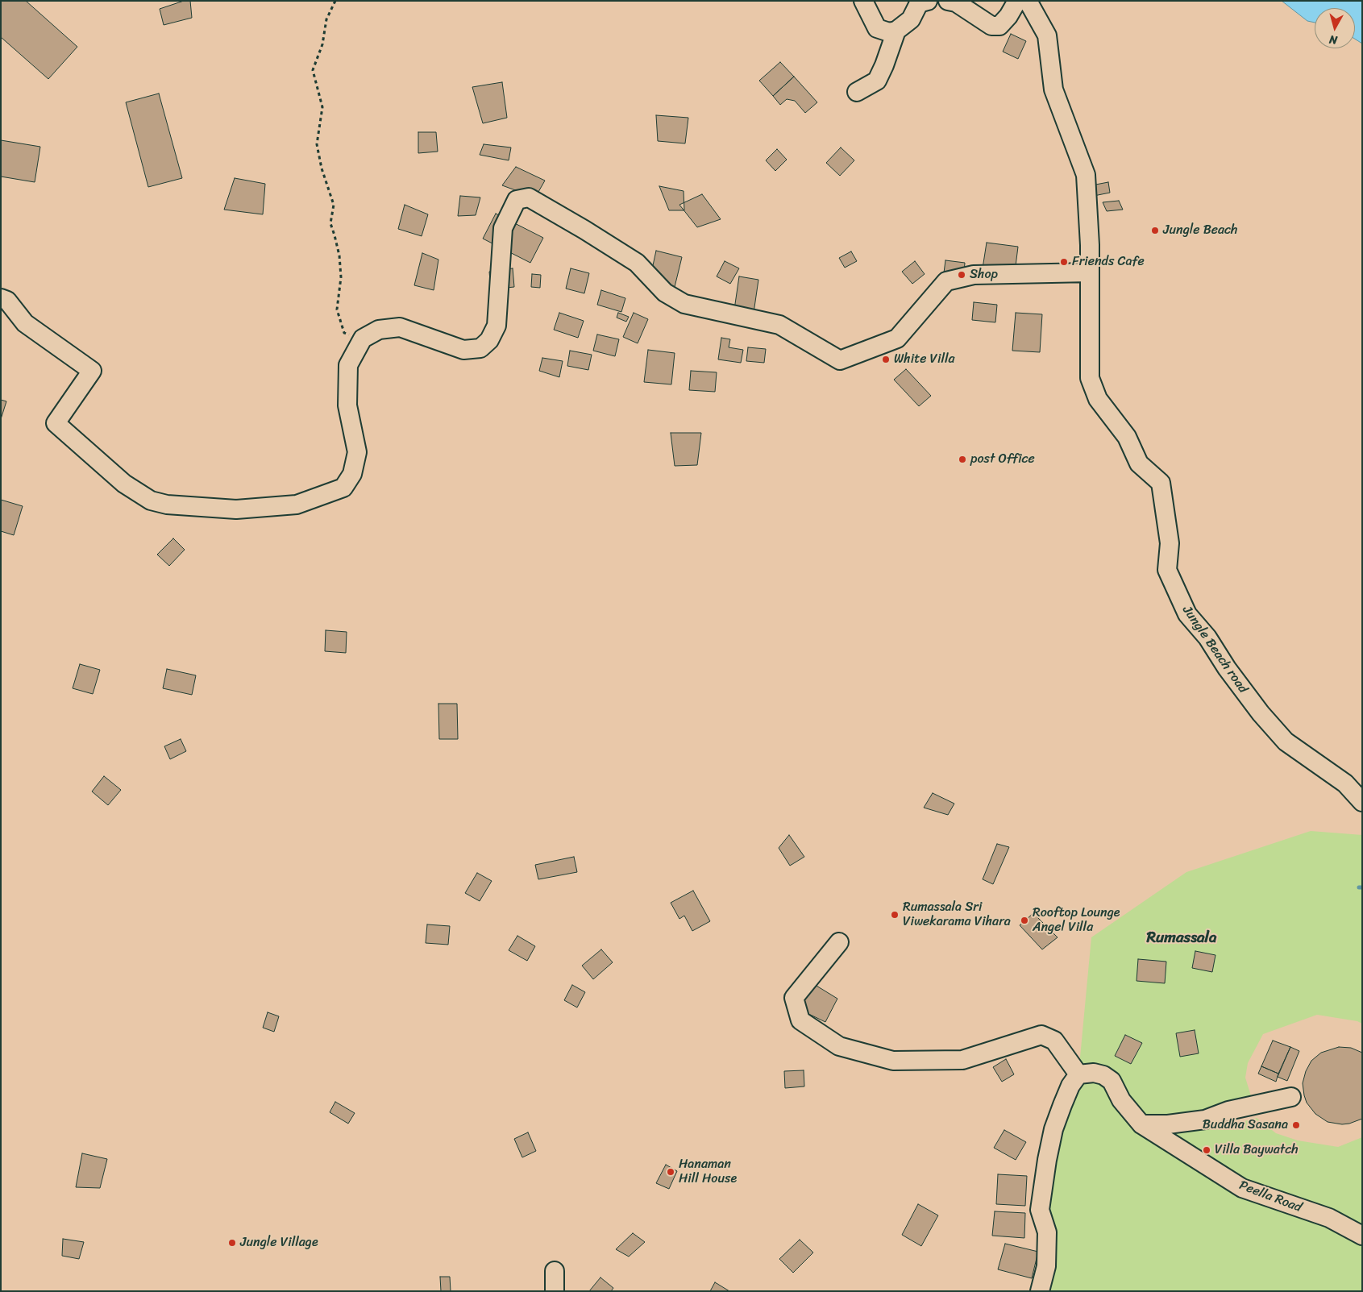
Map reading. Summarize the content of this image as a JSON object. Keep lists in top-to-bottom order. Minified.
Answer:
{"streets":{"street":["Jungle Beach road","Peella Road"]},"districts":["Rumassala"],"places":["Jungle Beach","Friends Cafe","Shop","White Villa","post Office","Rumassala Sri Viwekarama Vihara","Rooftop Lounge Angel Villa","Buddha Sasana","Villa Baywatch","Hanaman Hill House","Jungle Village"],"north":"bottom"}
